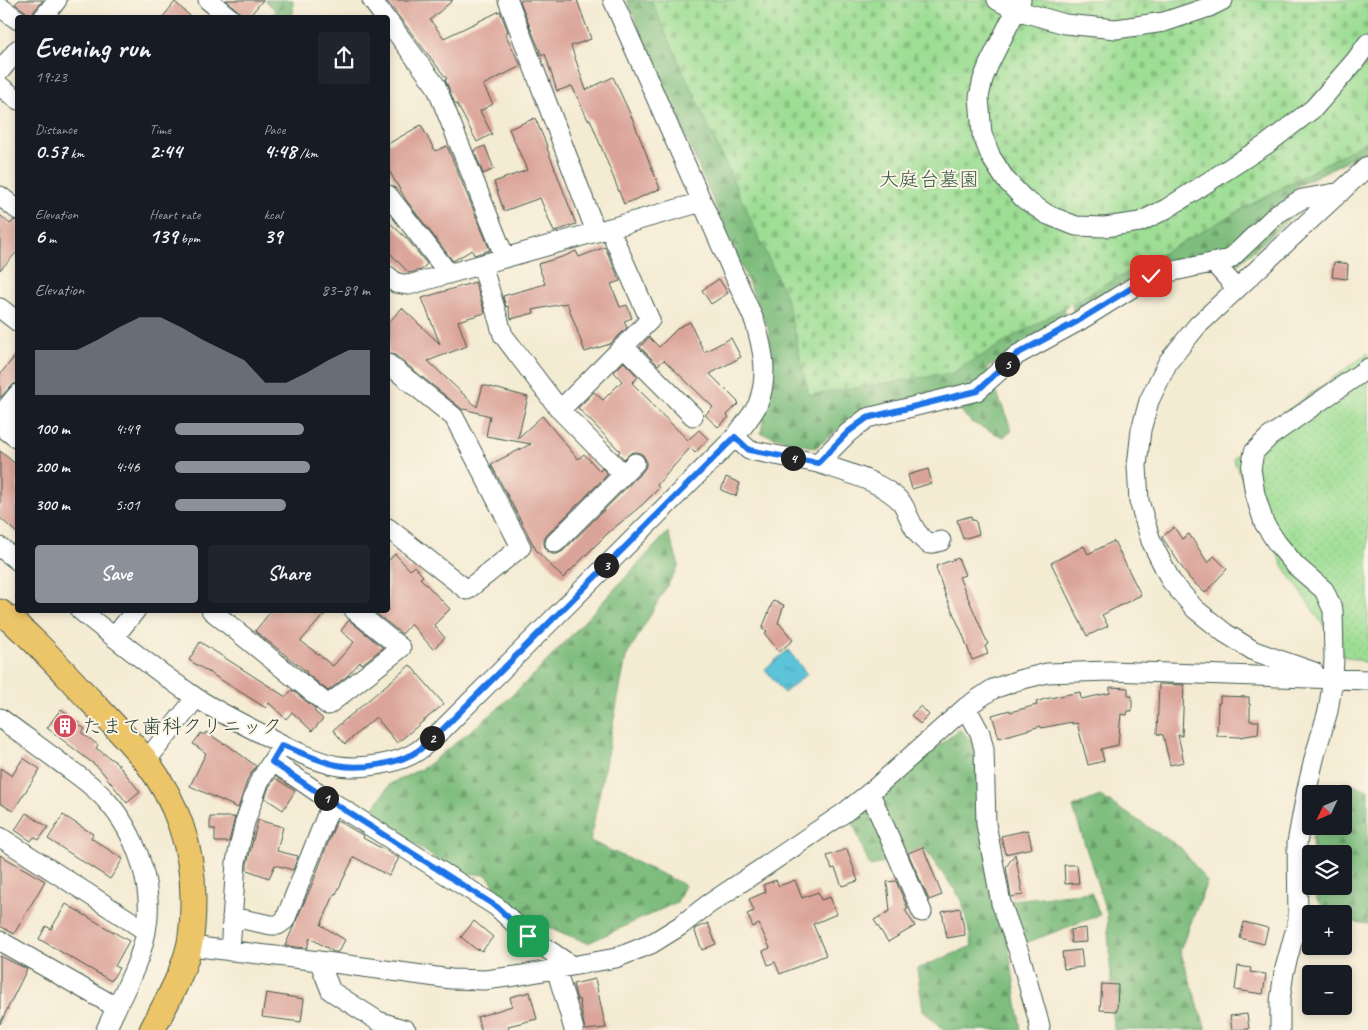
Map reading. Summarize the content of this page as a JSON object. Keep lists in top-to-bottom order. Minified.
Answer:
{"parks":["大庭台墓園"],"places":{"building":["たまて歯科クリニック"]},"north":"bottom left","page":{"heading":["Evening run","19:23"],"stats":[["Distance","0.57 km"],["Time","2:44"],["Pace","4:48 /km"],["Elevation","6 m"],["Heart rate","139 bpm"],["kcal","39"]],"chart":["Elevation","83–89 m"],"pins":["5","4","3","2","1"],"list":[{"name":"100 m","note":"4:49"},{"name":"200 m","note":"4:46"},{"name":"300 m","note":"5:01"}],"buttons":["Save","Share"],"map_buttons":["+","−"]}}
